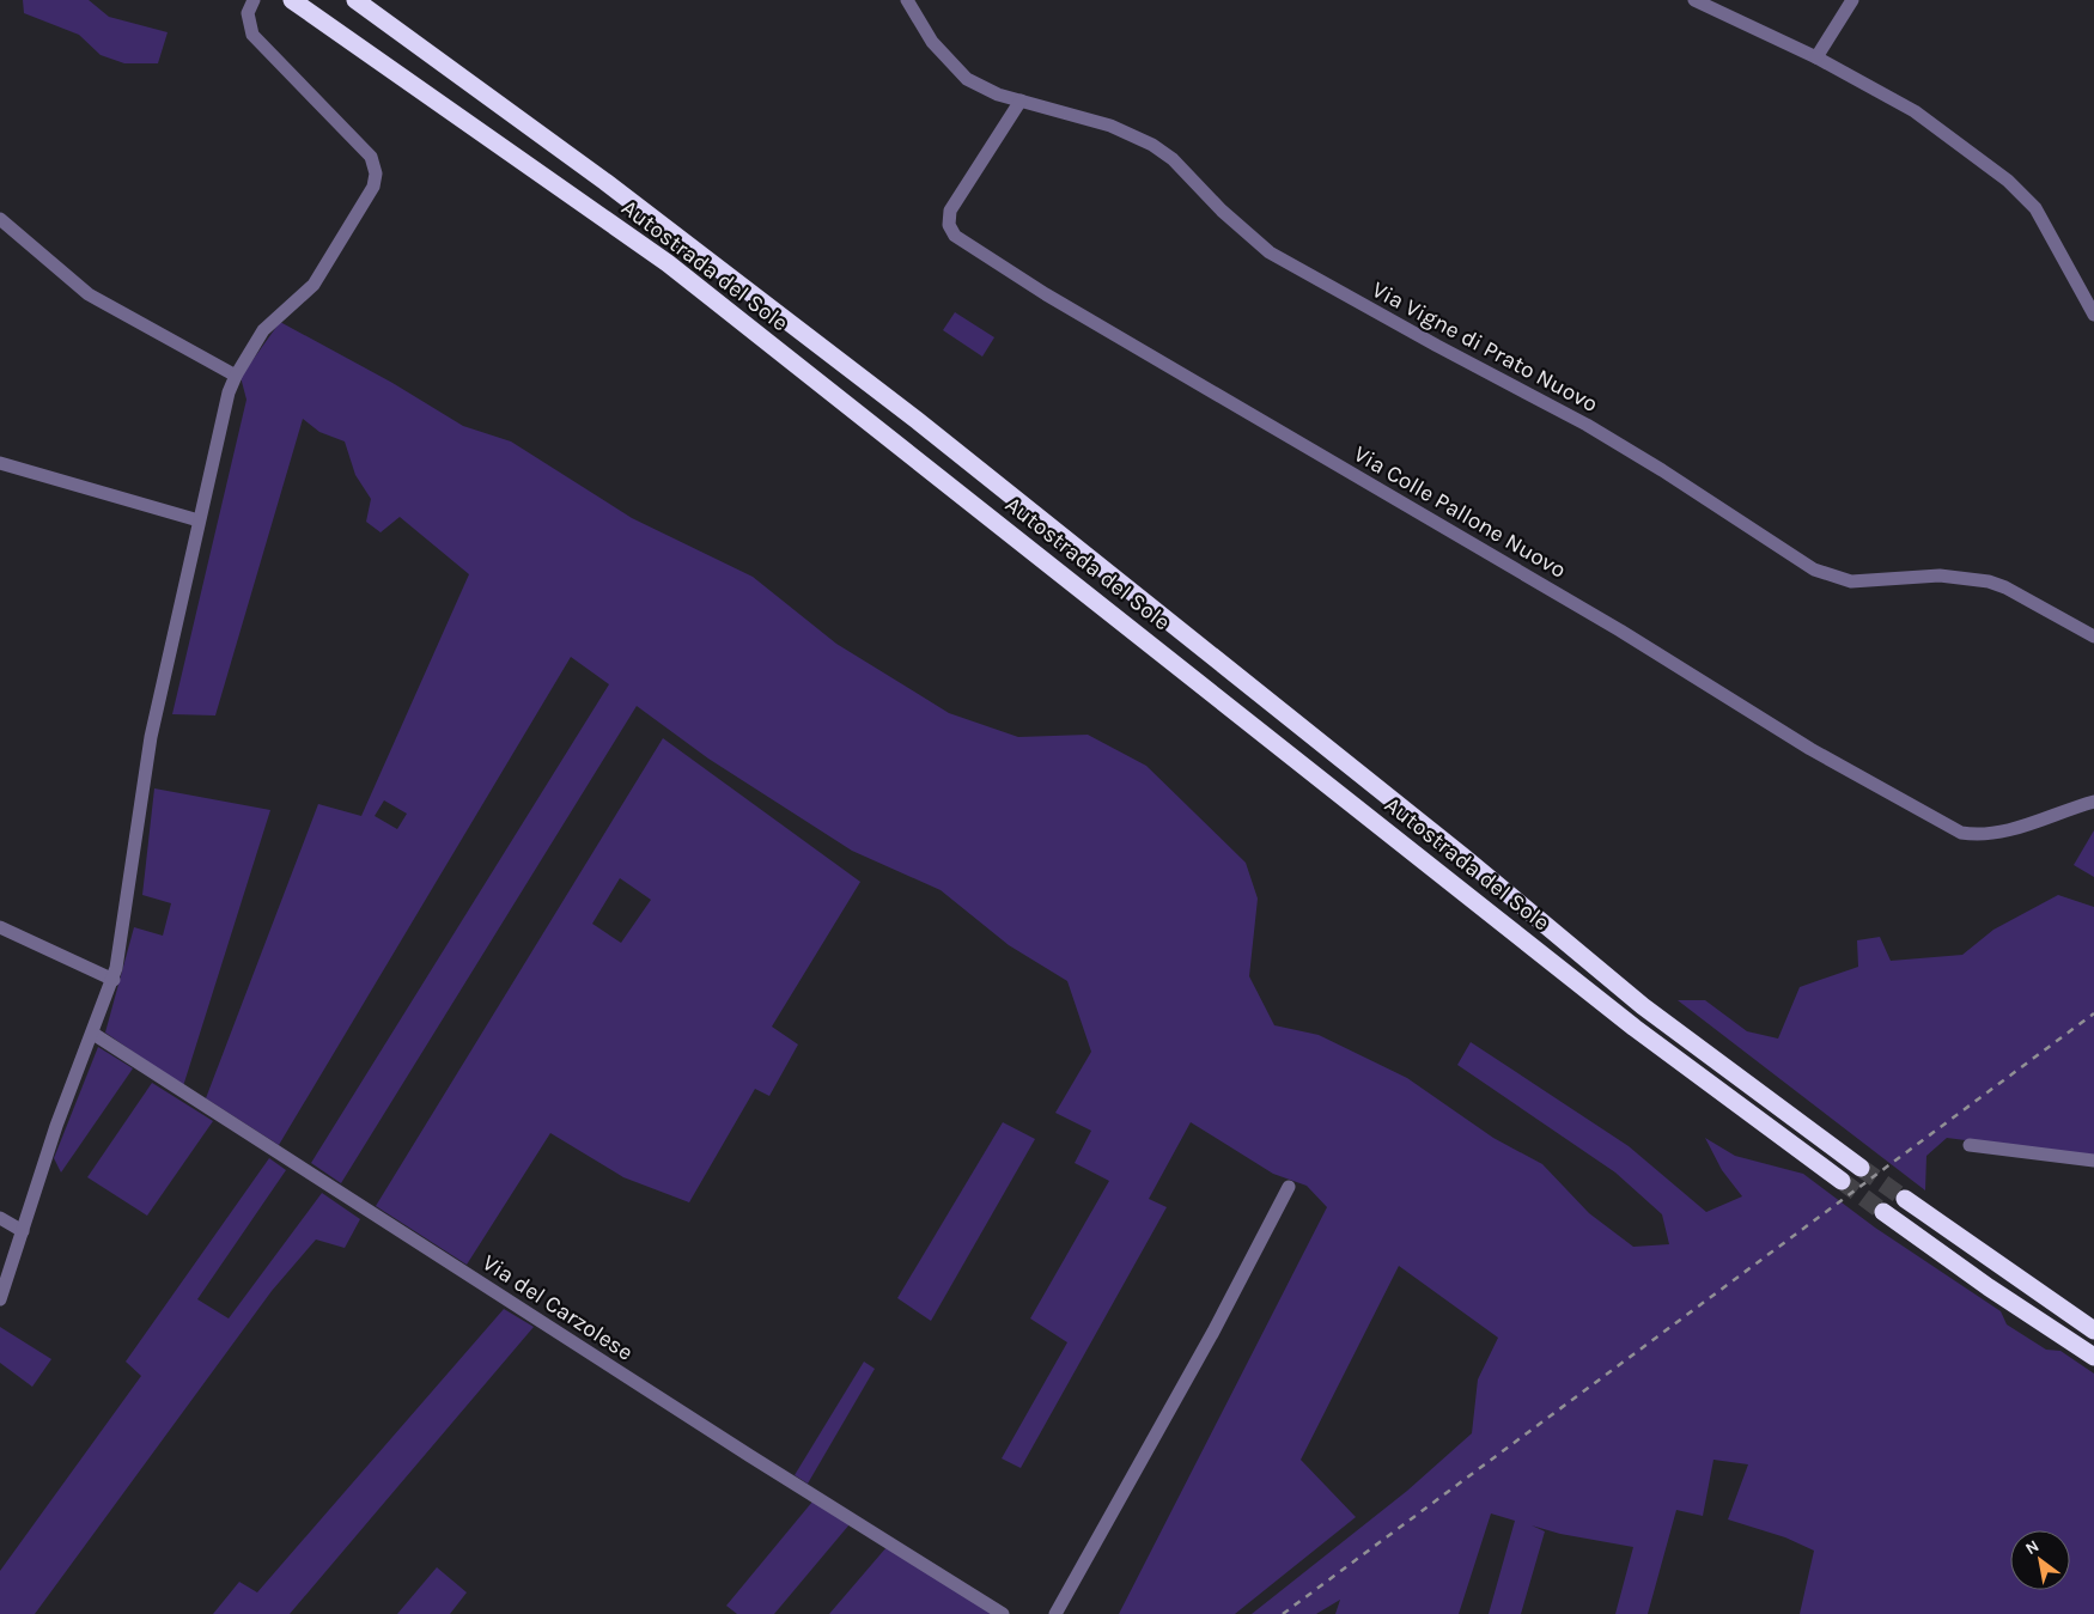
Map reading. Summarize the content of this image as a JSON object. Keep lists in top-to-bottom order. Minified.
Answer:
{"streets":{"highway":["Autostrada del Sole"],"street":["Via Vigne di Prato Nuovo","Via Colle Pallone Nuovo","Via del Carzolese"]},"crossings":[["Via Vigne di Prato Nuovo","Via Colle Pallone Nuovo"]],"north":"top left"}
